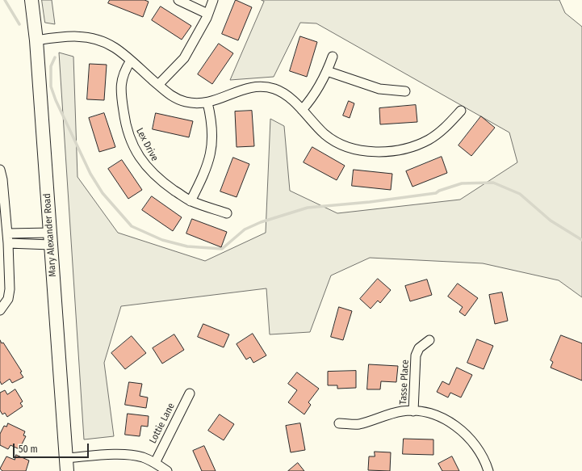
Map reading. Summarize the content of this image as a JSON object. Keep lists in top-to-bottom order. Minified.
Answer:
{"streets":{"street":["Lex Drive","Mary Alexander Road","Tasse Place","Lottie Lane"]},"scale_bar":"50 m"}
